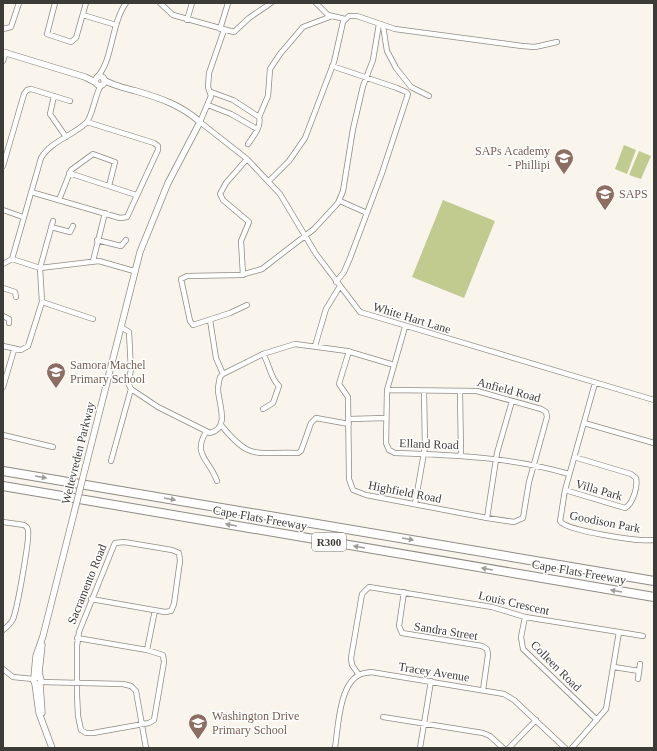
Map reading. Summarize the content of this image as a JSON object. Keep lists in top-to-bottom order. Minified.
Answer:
{"streets":{"highway":["Cape Flats Freeway","R300"],"street":["White Hart Lane","Anfield Road","Elland Road","Weltevreden Parkway","Villa Park","Highfield Road","Goodison Park","Sacramento Road","Louis Crescent","Sandra Street","Colleen Road","Tracey Avenue"]},"crossings":[["White Hart Lane","Elland Road"],["White Hart Lane","Weltevreden Parkway"],["Anfield Road","Elland Road"],["Anfield Road","Highfield Road"],["Elland Road","Highfield Road"],["Villa Park","Goodison Park"],["Louis Crescent","Sandra Street"],["Louis Crescent","Colleen Road"],["Louis Crescent","Tracey Avenue"],["Sandra Street","Tracey Avenue"]],"places":{"school or university":["SAPs Academy - Phillipi","SAPS","Samora Machel Primary School","Washington Drive Primary School"]}}
